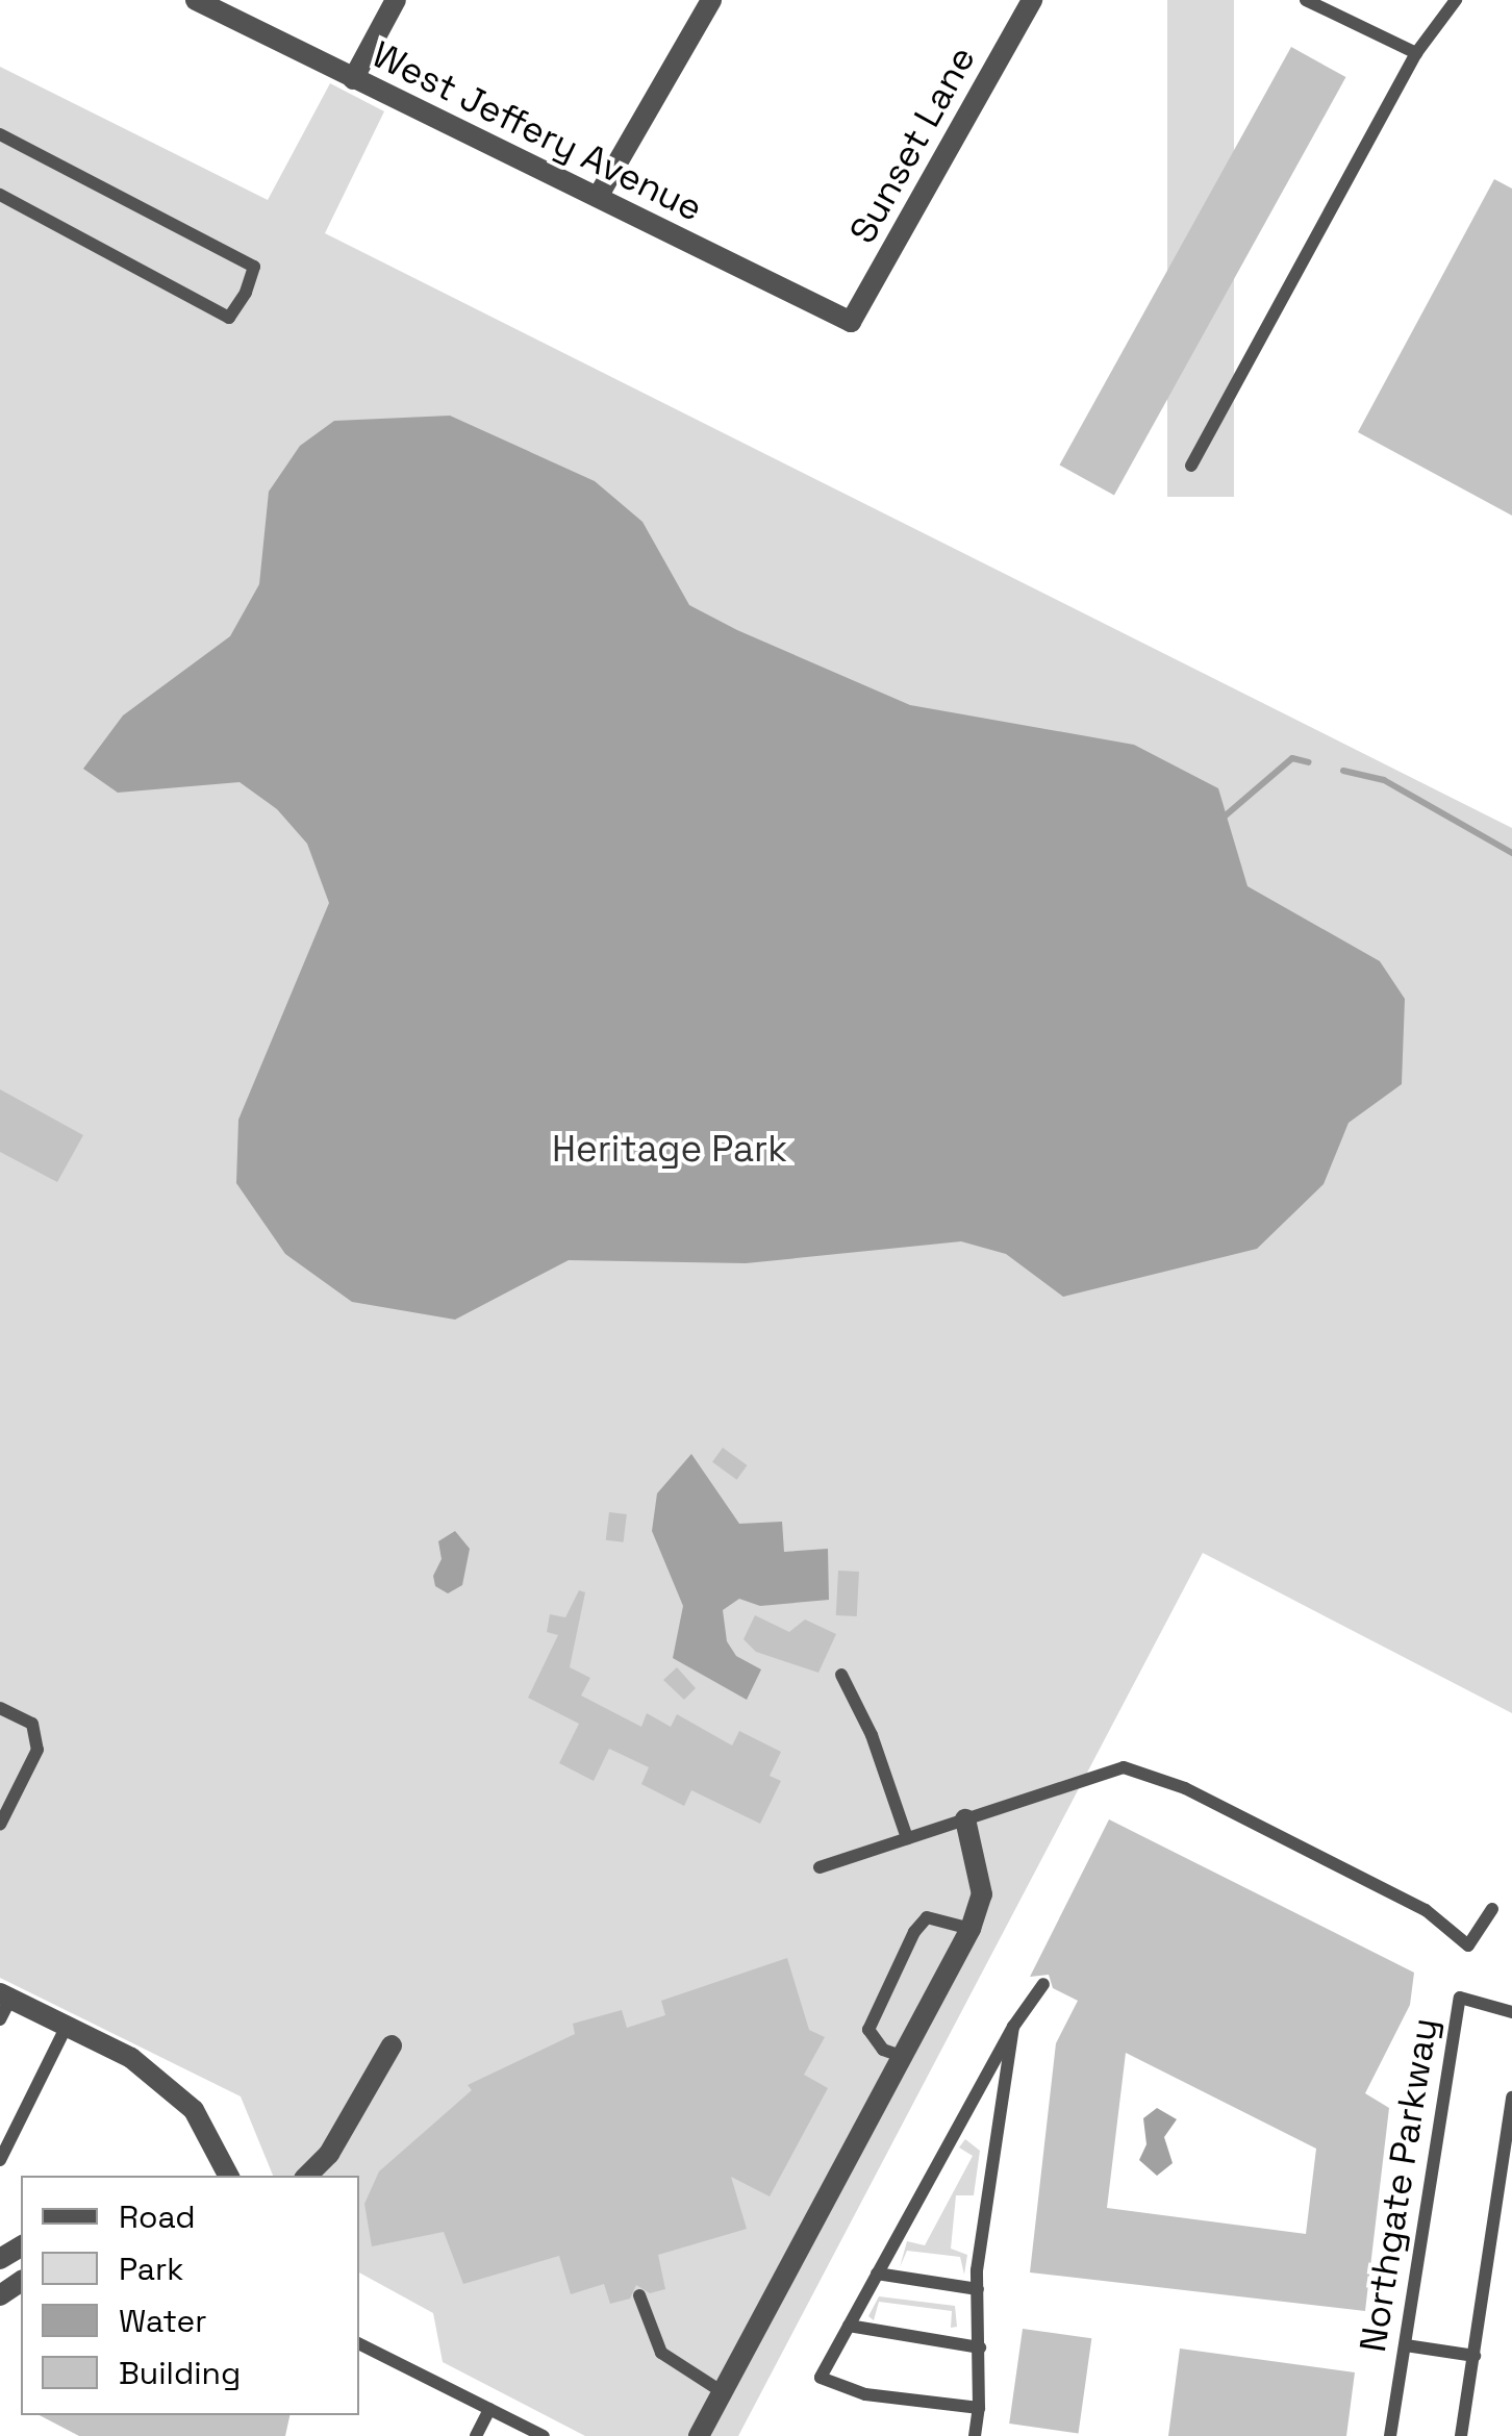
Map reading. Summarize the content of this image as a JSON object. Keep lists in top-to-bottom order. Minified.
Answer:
{"streets":{"street":["West Jeffery Avenue","Sunset Lane"],"lane":["Northgate Parkway"]},"crossings":[["West Jeffery Avenue","Sunset Lane"]],"parks":["Heritage Park"],"legend":["Road","Park","Water","Building"]}
